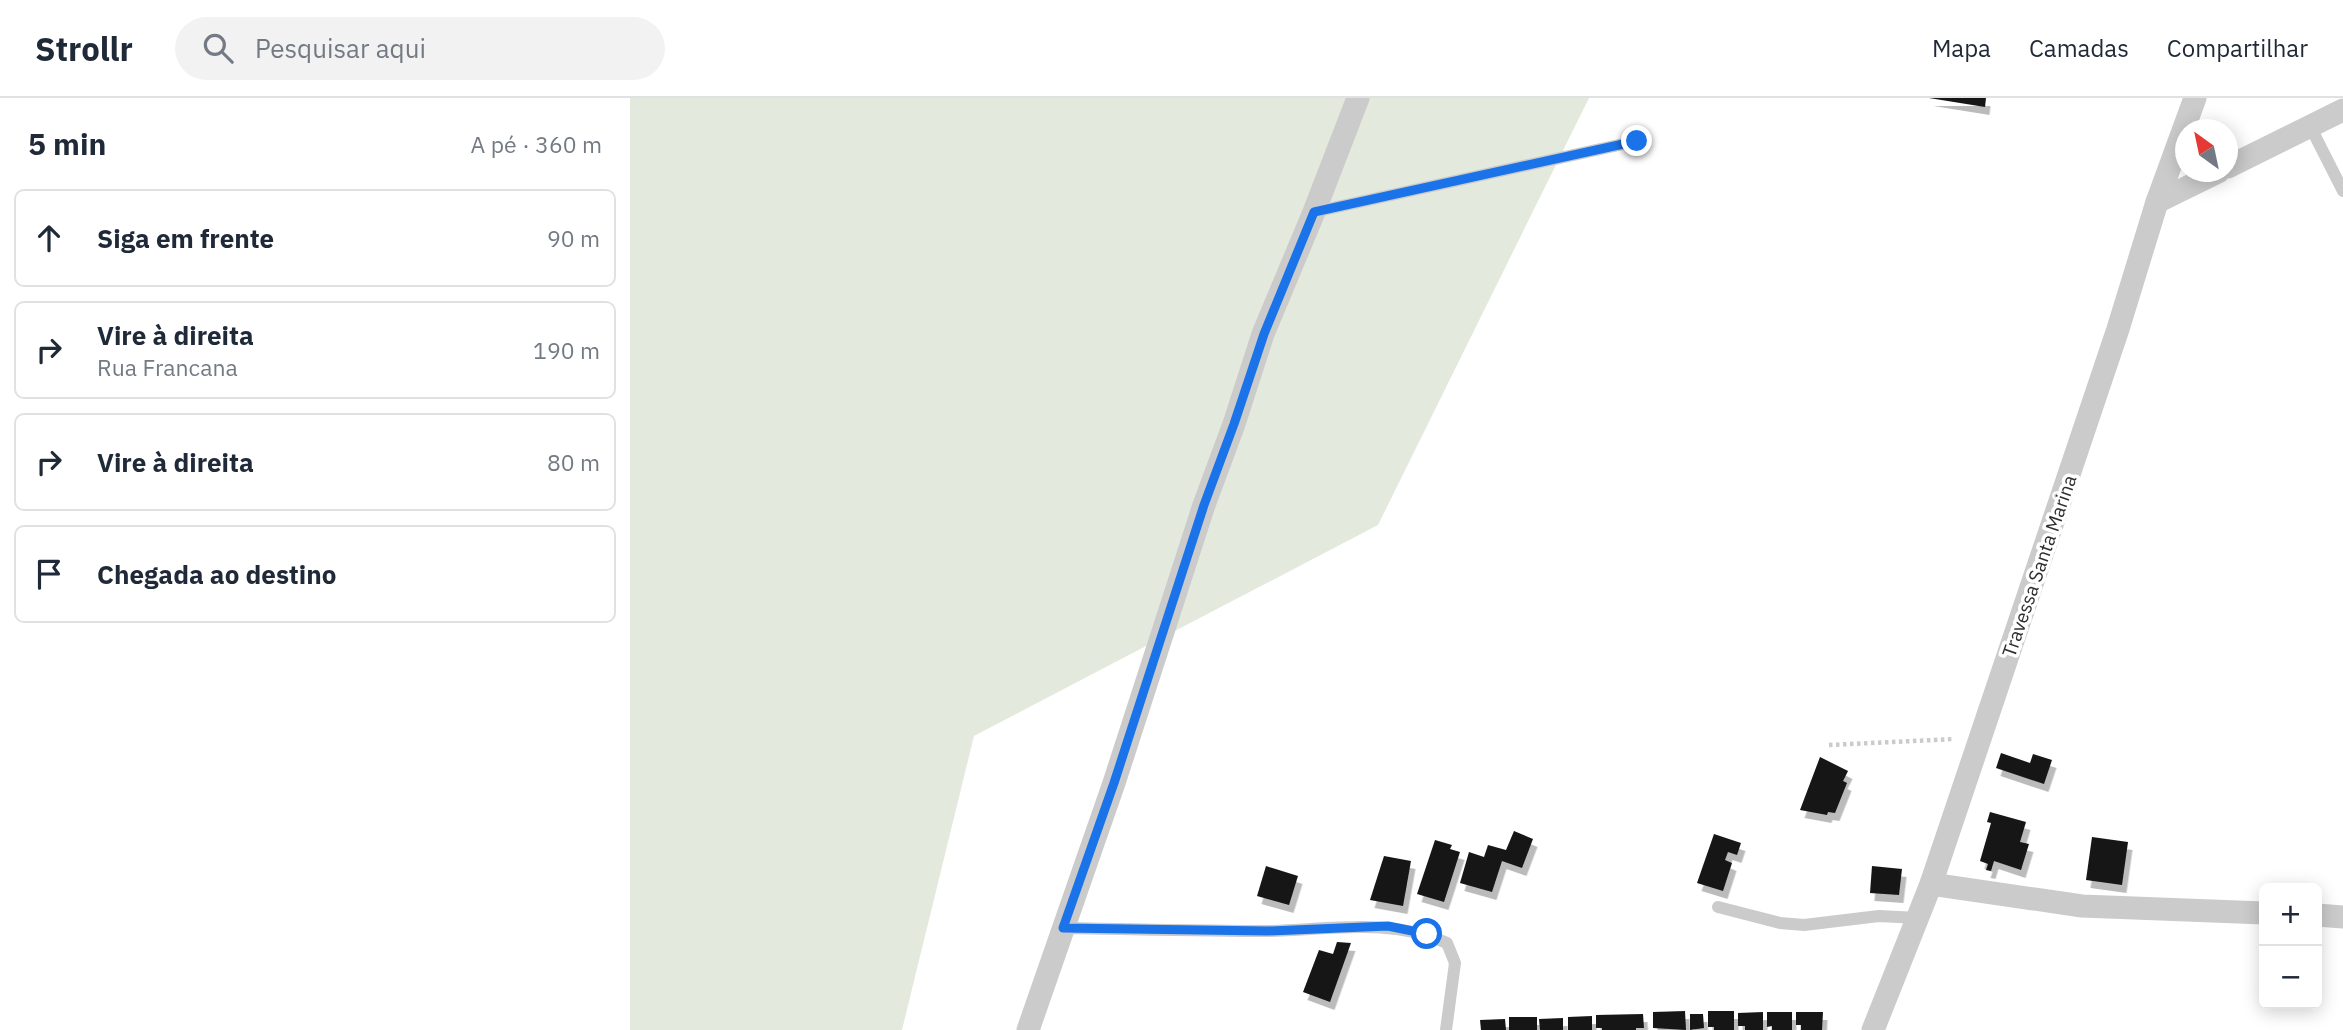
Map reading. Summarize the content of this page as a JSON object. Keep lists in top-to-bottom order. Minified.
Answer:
{"streets":{"street":["Travessa Santa Marina"]},"north":"top left","page":{"header":"Strollr","search":"Pesquisar aqui","nav":["Mapa","Camadas","Compartilhar"],"heading":["5 min","A pé · 360 m"],"list":[["Siga em frente","90 m"],["Vire à direita","Rua Francana","190 m"],["Vire à direita","80 m"],"Chegada ao destino"],"map_buttons":["+","−"]}}
